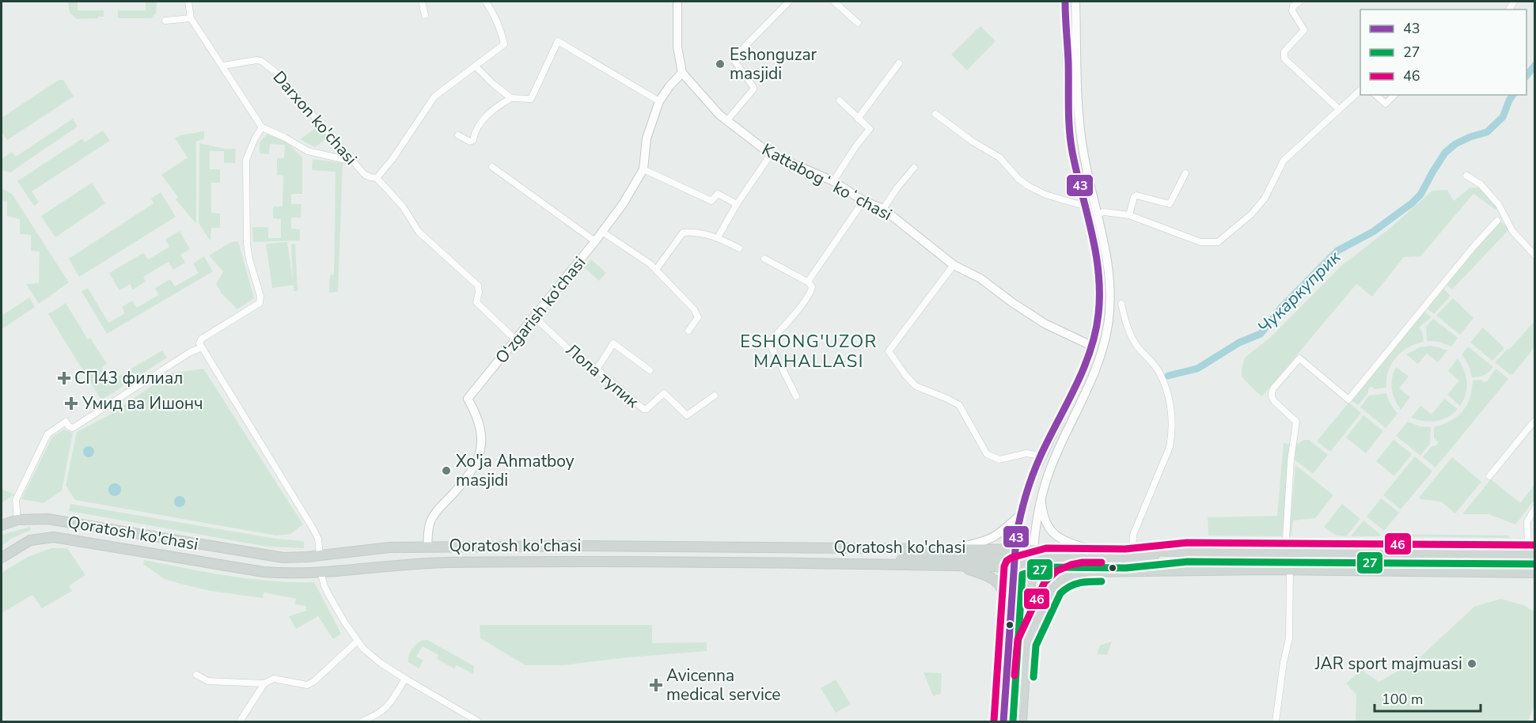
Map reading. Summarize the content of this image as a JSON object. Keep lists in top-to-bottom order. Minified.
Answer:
{"streets":{"main road":["Kattabogʻ koʻchasi","O‘zgarish ko‘chasi","Qoratosh ko'chasi"],"street":["Darxon ko'chasi","Лола тупик"]},"crossings":[["Darxon ko'chasi","O‘zgarish ko‘chasi"],["Kattabogʻ koʻchasi","O‘zgarish ko‘chasi"],["O‘zgarish ko‘chasi","Лола тупик"],["O‘zgarish ko‘chasi","Qoratosh ko'chasi"]],"districts":["ESHONG'UZOR MAHALLASI"],"water":["Чукаркуприк"],"places":{"other":["Eshonguzar masjidi","Xo'ja Ahmatboy masjidi","JAR sport majmuasi"],"health":["СП43 филиал","Умид ва Ишонч","Avicenna medical service"]},"lines":["transit line 43","transit line 46","transit line 27"],"legend":["43","27","46"],"scale_bar":"100 m"}
